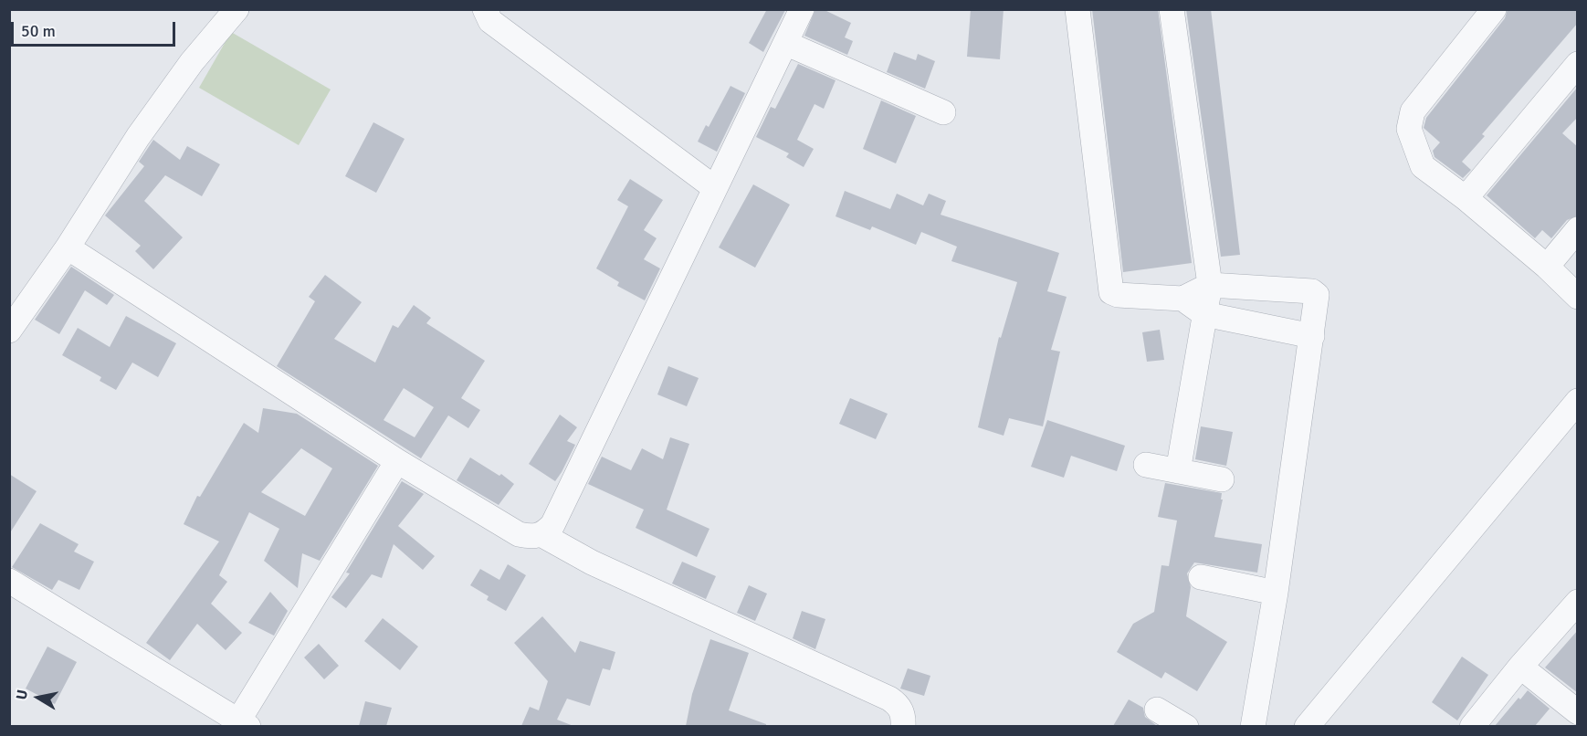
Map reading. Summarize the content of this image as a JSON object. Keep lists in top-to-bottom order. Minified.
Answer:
{"scale_bar":"50 m","north":"left"}
